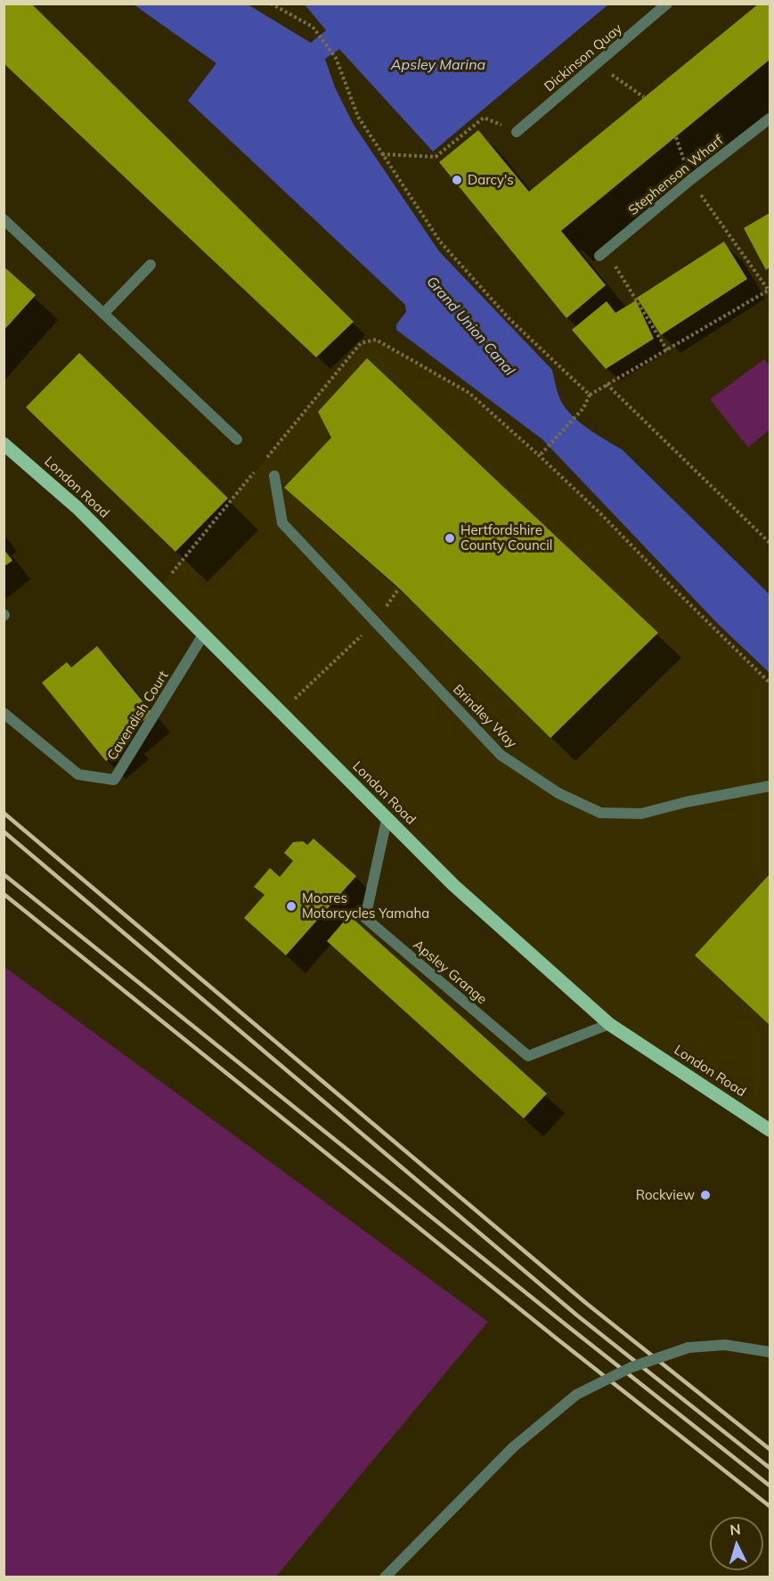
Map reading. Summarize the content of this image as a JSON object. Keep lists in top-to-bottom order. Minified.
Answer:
{"streets":{"main road":["London Road"],"street":["Dickinson Quay","Stephenson Wharf","Cavendish Court","Brindley Way","Apsley Grange"]},"crossings":[["London Road","Cavendish Court"],["London Road","Apsley Grange"]],"water":["Apsley Marina","Grand Union Canal"],"places":["Darcy's","Hertfordshire County Council","Moores Motorcycles Yamaha","Rockview"],"north":"top"}
